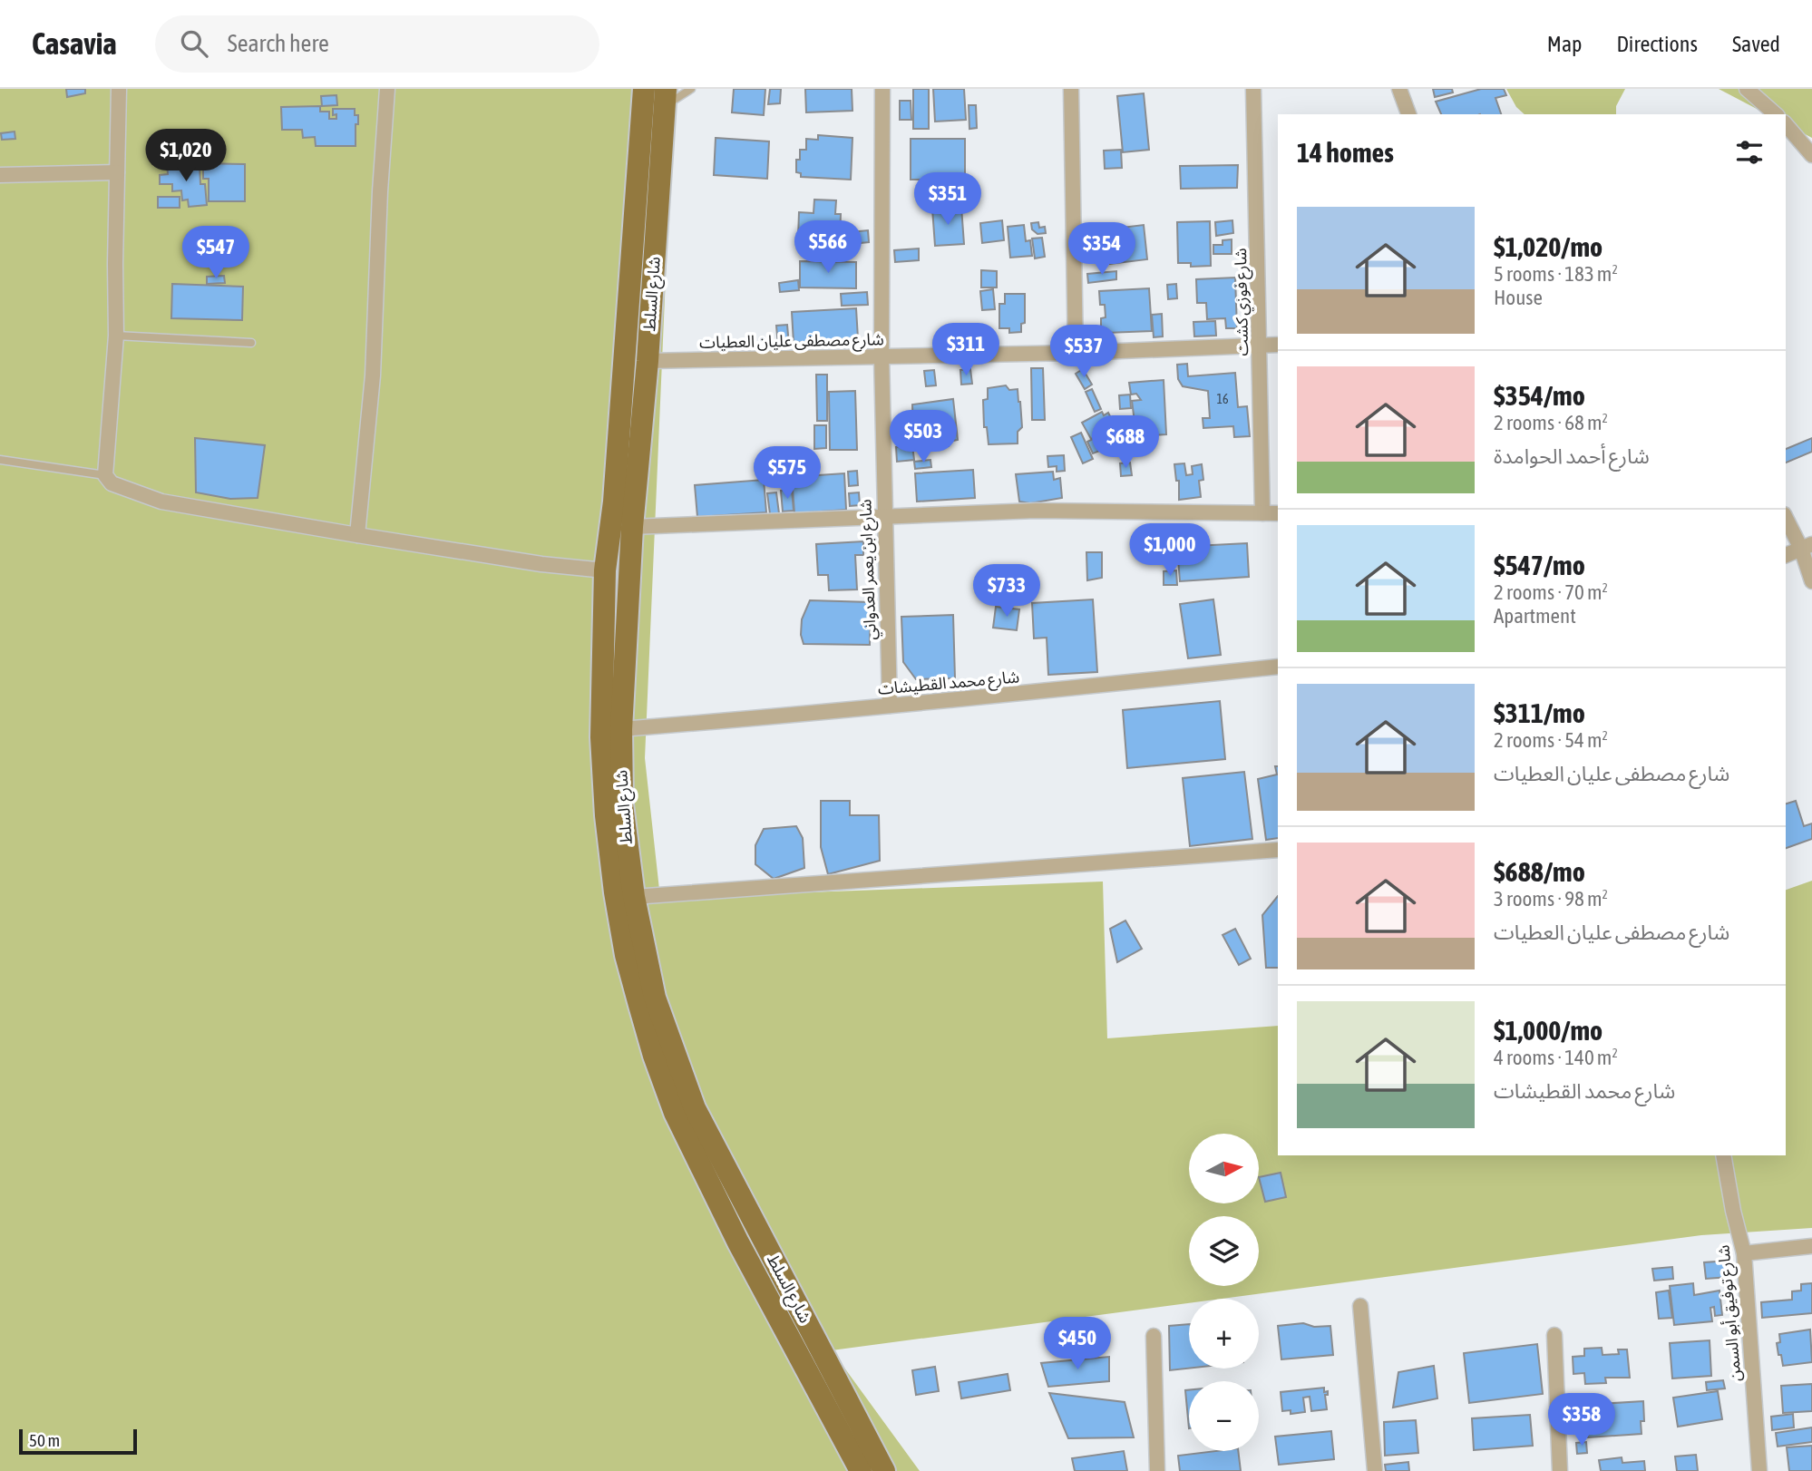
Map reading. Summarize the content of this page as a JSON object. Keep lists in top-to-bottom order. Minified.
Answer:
{"streets":{"main road":["شارع السلط"],"street":["شارع فوزي كشت","شارع مصطفى عليان العطيات","شارع ابن يعمر العدواني","شارع محمد القطيشات","شارع توفيق أبو السمن"]},"crossings":[["شارع السلط","شارع مصطفى عليان العطيات"],["شارع السلط","شارع محمد القطيشات"],["شارع فوزي كشت","شارع مصطفى عليان العطيات"],["شارع مصطفى عليان العطيات","شارع ابن يعمر العدواني"],["شارع ابن يعمر العدواني","شارع محمد القطيشات"]],"house_numbers":["16"],"scale_bar":"50 m","north":"right","page":{"header":"Casavia","search":"Search here","nav":["Map","Directions","Saved"],"heading":"14 homes","price":["$1,020","$351","$566","$354","$547","$311","$537","$503","$688","$575","$1,000","$733","$450","$358"],"list":[{"name":"$1,020/mo","note":"5 rooms · 183 m² · House"},{"name":"$354/mo","note":"2 rooms · 68 m² · شارع أحمد الحوامدة"},{"name":"$547/mo","note":"2 rooms · 70 m² · Apartment"},{"name":"$311/mo","note":"2 rooms · 54 m² · شارع مصطفى عليان العطيات"},{"name":"$688/mo","note":"3 rooms · 98 m² · شارع مصطفى عليان العطيات"},{"name":"$1,000/mo","note":"4 rooms · 140 m² · شارع محمد القطيشات"}],"map_buttons":["+","−"],"scale":"50 m"}}
